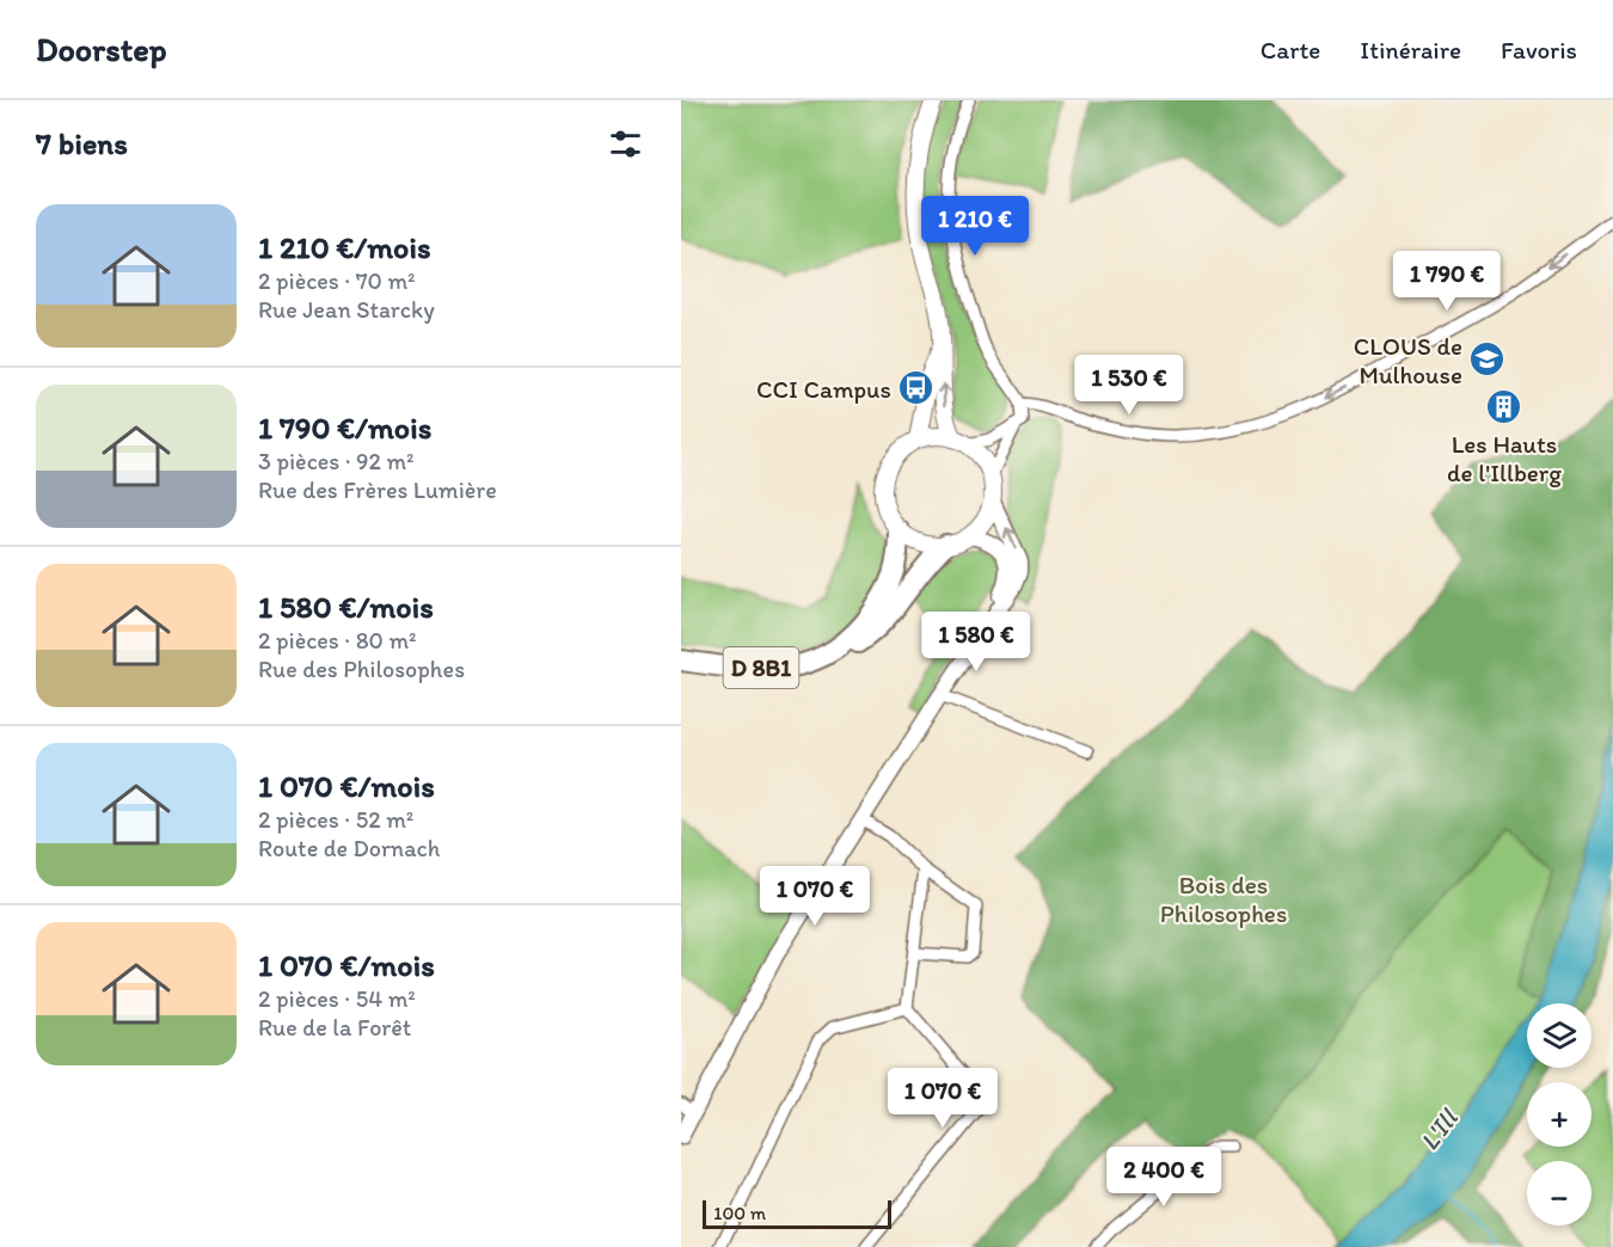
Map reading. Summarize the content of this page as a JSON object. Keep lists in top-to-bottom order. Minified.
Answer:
{"streets":{"highway":["D 8B1"]},"water":["L'Ill"],"parks":["Bois des Philosophes"],"places":{"school or university":["CLOUS de Mulhouse"],"bus stop":["CCI Campus"],"building":["Les Hauts de l'Illberg"]},"scale_bar":"100 m","page":{"header":"Doorstep","nav":["Carte","Itinéraire","Favoris"],"heading":"7 biens","list":[{"name":"1 210 €/mois","note":"2 pièces · 70 m² · Rue Jean Starcky"},{"name":"1 790 €/mois","note":"3 pièces · 92 m² · Rue des Frères Lumière"},{"name":"1 580 €/mois","note":"2 pièces · 80 m² · Rue des Philosophes"},{"name":"1 070 €/mois","note":"2 pièces · 52 m² · Route de Dornach"},{"name":"1 070 €/mois","note":"2 pièces · 54 m² · Rue de la Forêt"}],"price":["1 210 €","1 790 €","1 530 €","1 580 €","1 070 €","1 070 €","2 400 €"],"map_buttons":["+","−"],"scale":"100 m"}}
